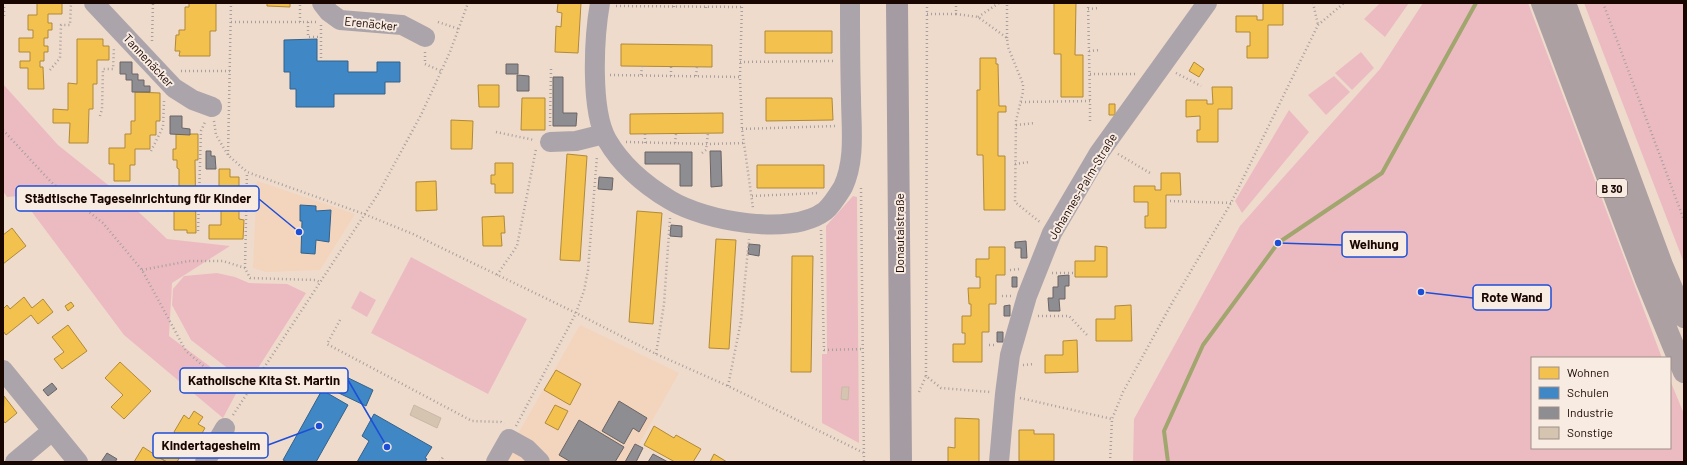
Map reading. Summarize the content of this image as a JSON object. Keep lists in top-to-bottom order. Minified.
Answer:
{"streets":{"highway":["B 30"],"main road":["Donautalstraße"],"street":["Erenäcker","Tannenäcker","Johannes-Palm-Straße"]},"places":["Städtische Tageseinrichtung für Kinder","Weihung","Rote Wand","Kindertagesheim","Katholische Kita St. Martin"],"legend":["Wohnen","Schulen","Industrie","Sonstige"]}
